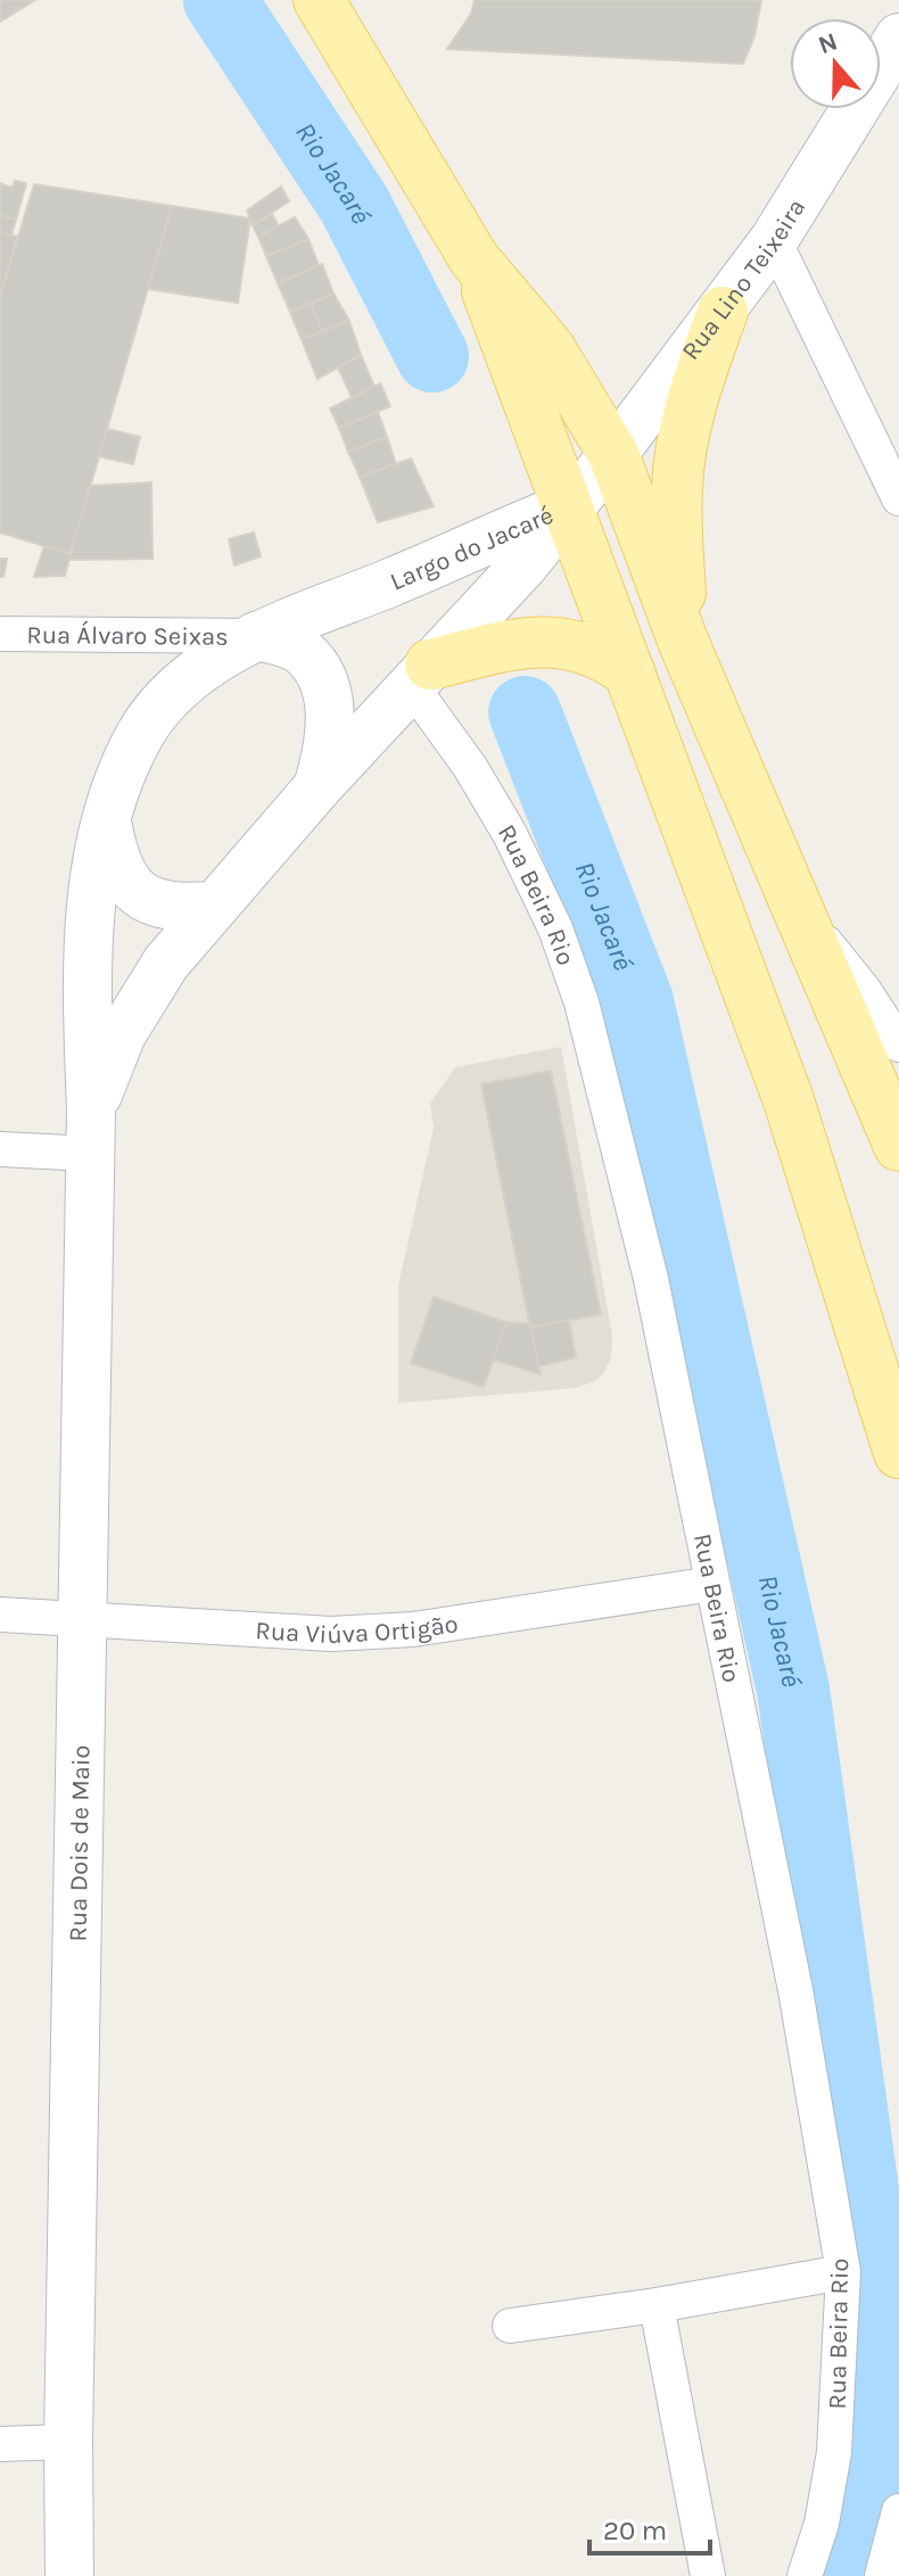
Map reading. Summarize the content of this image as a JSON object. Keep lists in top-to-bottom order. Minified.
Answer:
{"streets":{"street":["Rua Lino Teixeira","Largo do Jacaré","Rua Álvaro Seixas","Rua Beira Rio","Rua Viúva Ortigão","Rua Dois de Maio"]},"crossings":[["Rua Lino Teixeira","Largo do Jacaré"],["Largo do Jacaré","Rua Álvaro Seixas"],["Largo do Jacaré","Rua Beira Rio"],["Largo do Jacaré","Rua Dois de Maio"],["Rua Beira Rio","Rua Viúva Ortigão"],["Rua Viúva Ortigão","Rua Dois de Maio"]],"water":["Rio Jacaré"],"scale_bar":"20 m","north":"top"}
